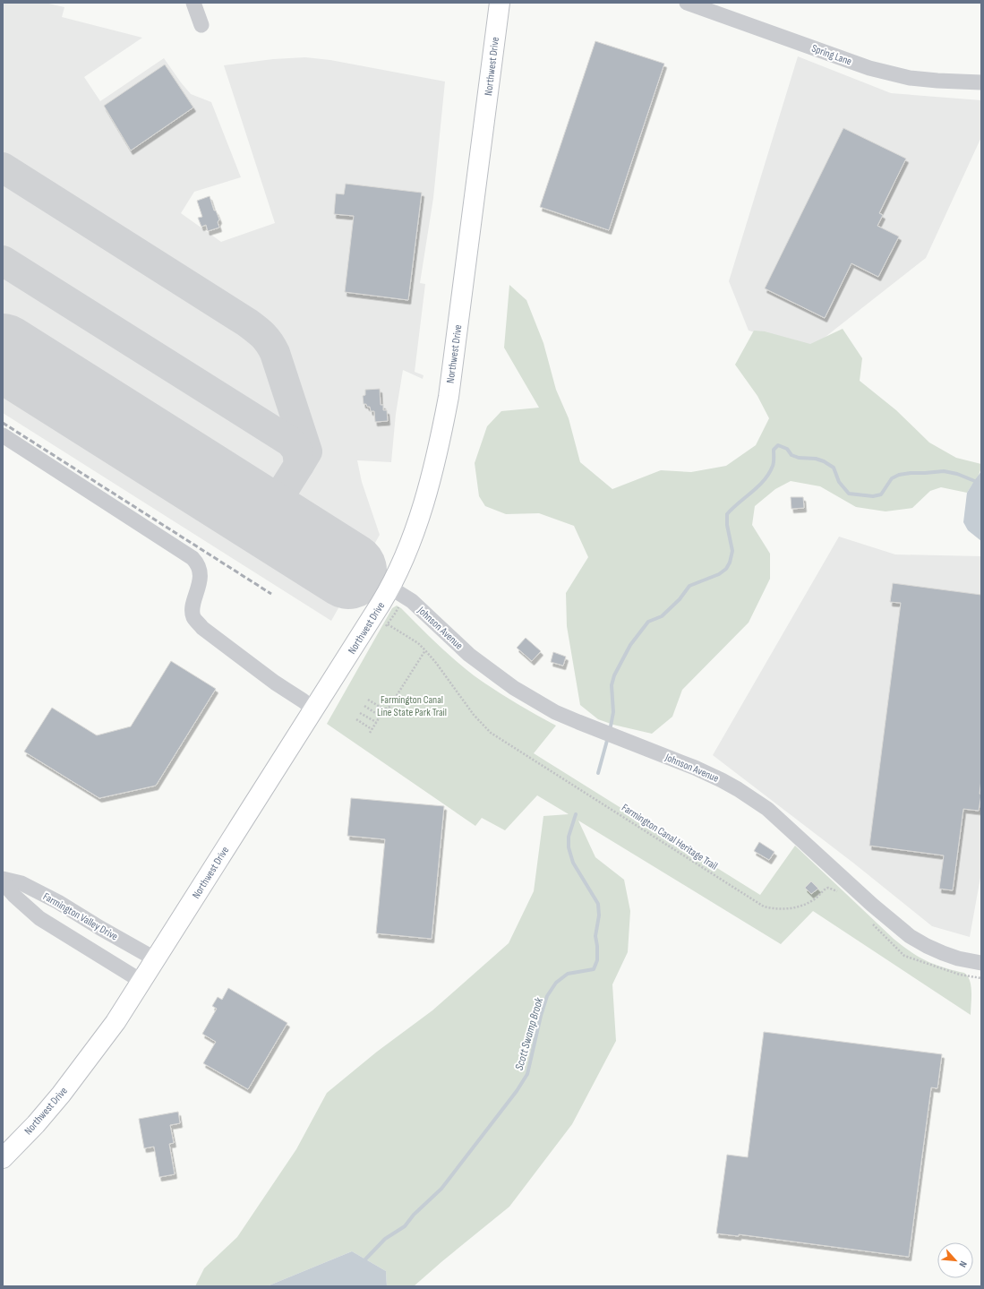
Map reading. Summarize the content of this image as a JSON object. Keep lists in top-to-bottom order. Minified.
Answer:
{"streets":{"main road":["Northwest Drive"],"street":["Spring Lane","Johnson Avenue","Farmington Valley Drive"],"path":["Farmington Canal Heritage Trail"]},"crossings":[["Northwest Drive","Johnson Avenue"],["Northwest Drive","Farmington Valley Drive"]],"water":["Scott Swamp Brook"],"parks":["Farmington Canal Line State Park Trail"],"north":"bottom right"}
